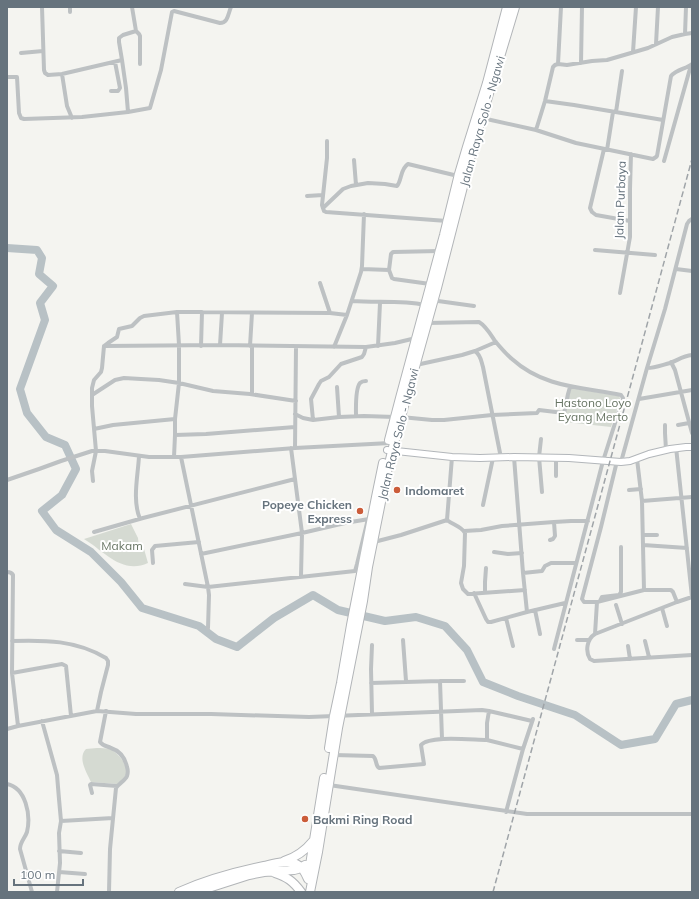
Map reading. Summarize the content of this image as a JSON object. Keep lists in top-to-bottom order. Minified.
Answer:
{"streets":{"highway":["Jalan Raya Solo - Ngawi"],"street":["Jalan Purbaya"]},"parks":["Hastono Loyo Eyang Merto","Makam"],"places":["Indomaret","Popeye Chicken Express","Bakmi Ring Road"],"scale_bar":"100 m"}
